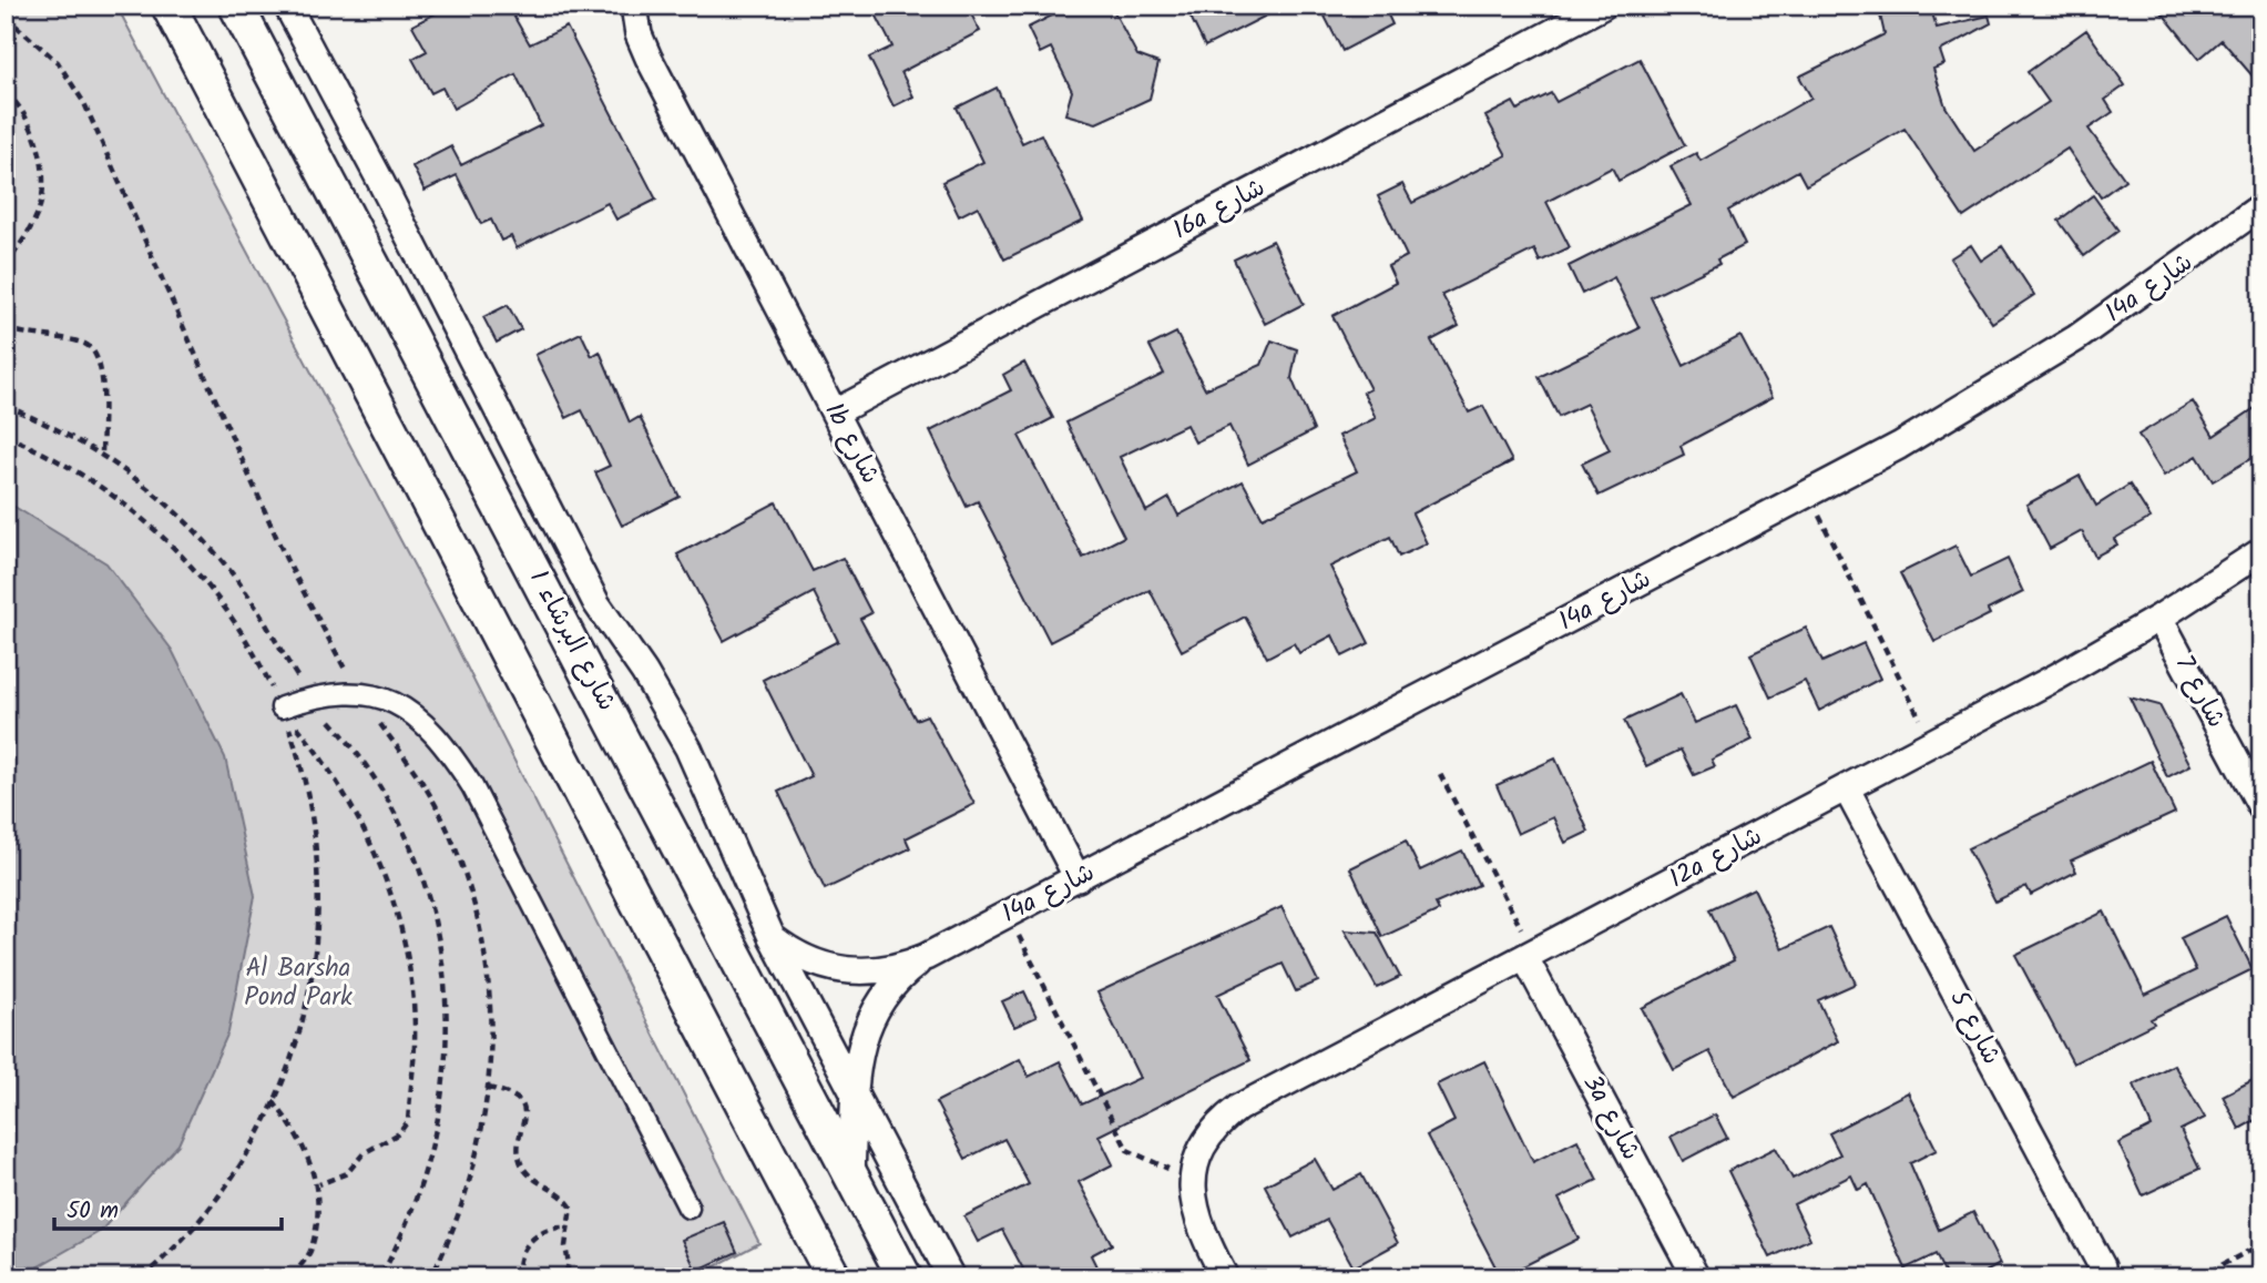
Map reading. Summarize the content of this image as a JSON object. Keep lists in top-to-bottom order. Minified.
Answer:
{"streets":{"street":["16a شارع","14a شارع","1b شارع","شارع البرشاء 1","شارع 7","12a شارع","شارع 5","3a شارع"]},"crossings":[["16a شارع","1b شارع"],["14a شارع","1b شارع"],["14a شارع","شارع البرشاء 1"],["شارع 7","12a شارع"],["12a شارع","شارع 5"],["12a شارع","3a شارع"]],"parks":["Al Barsha Pond Park"],"scale_bar":"50 m"}
